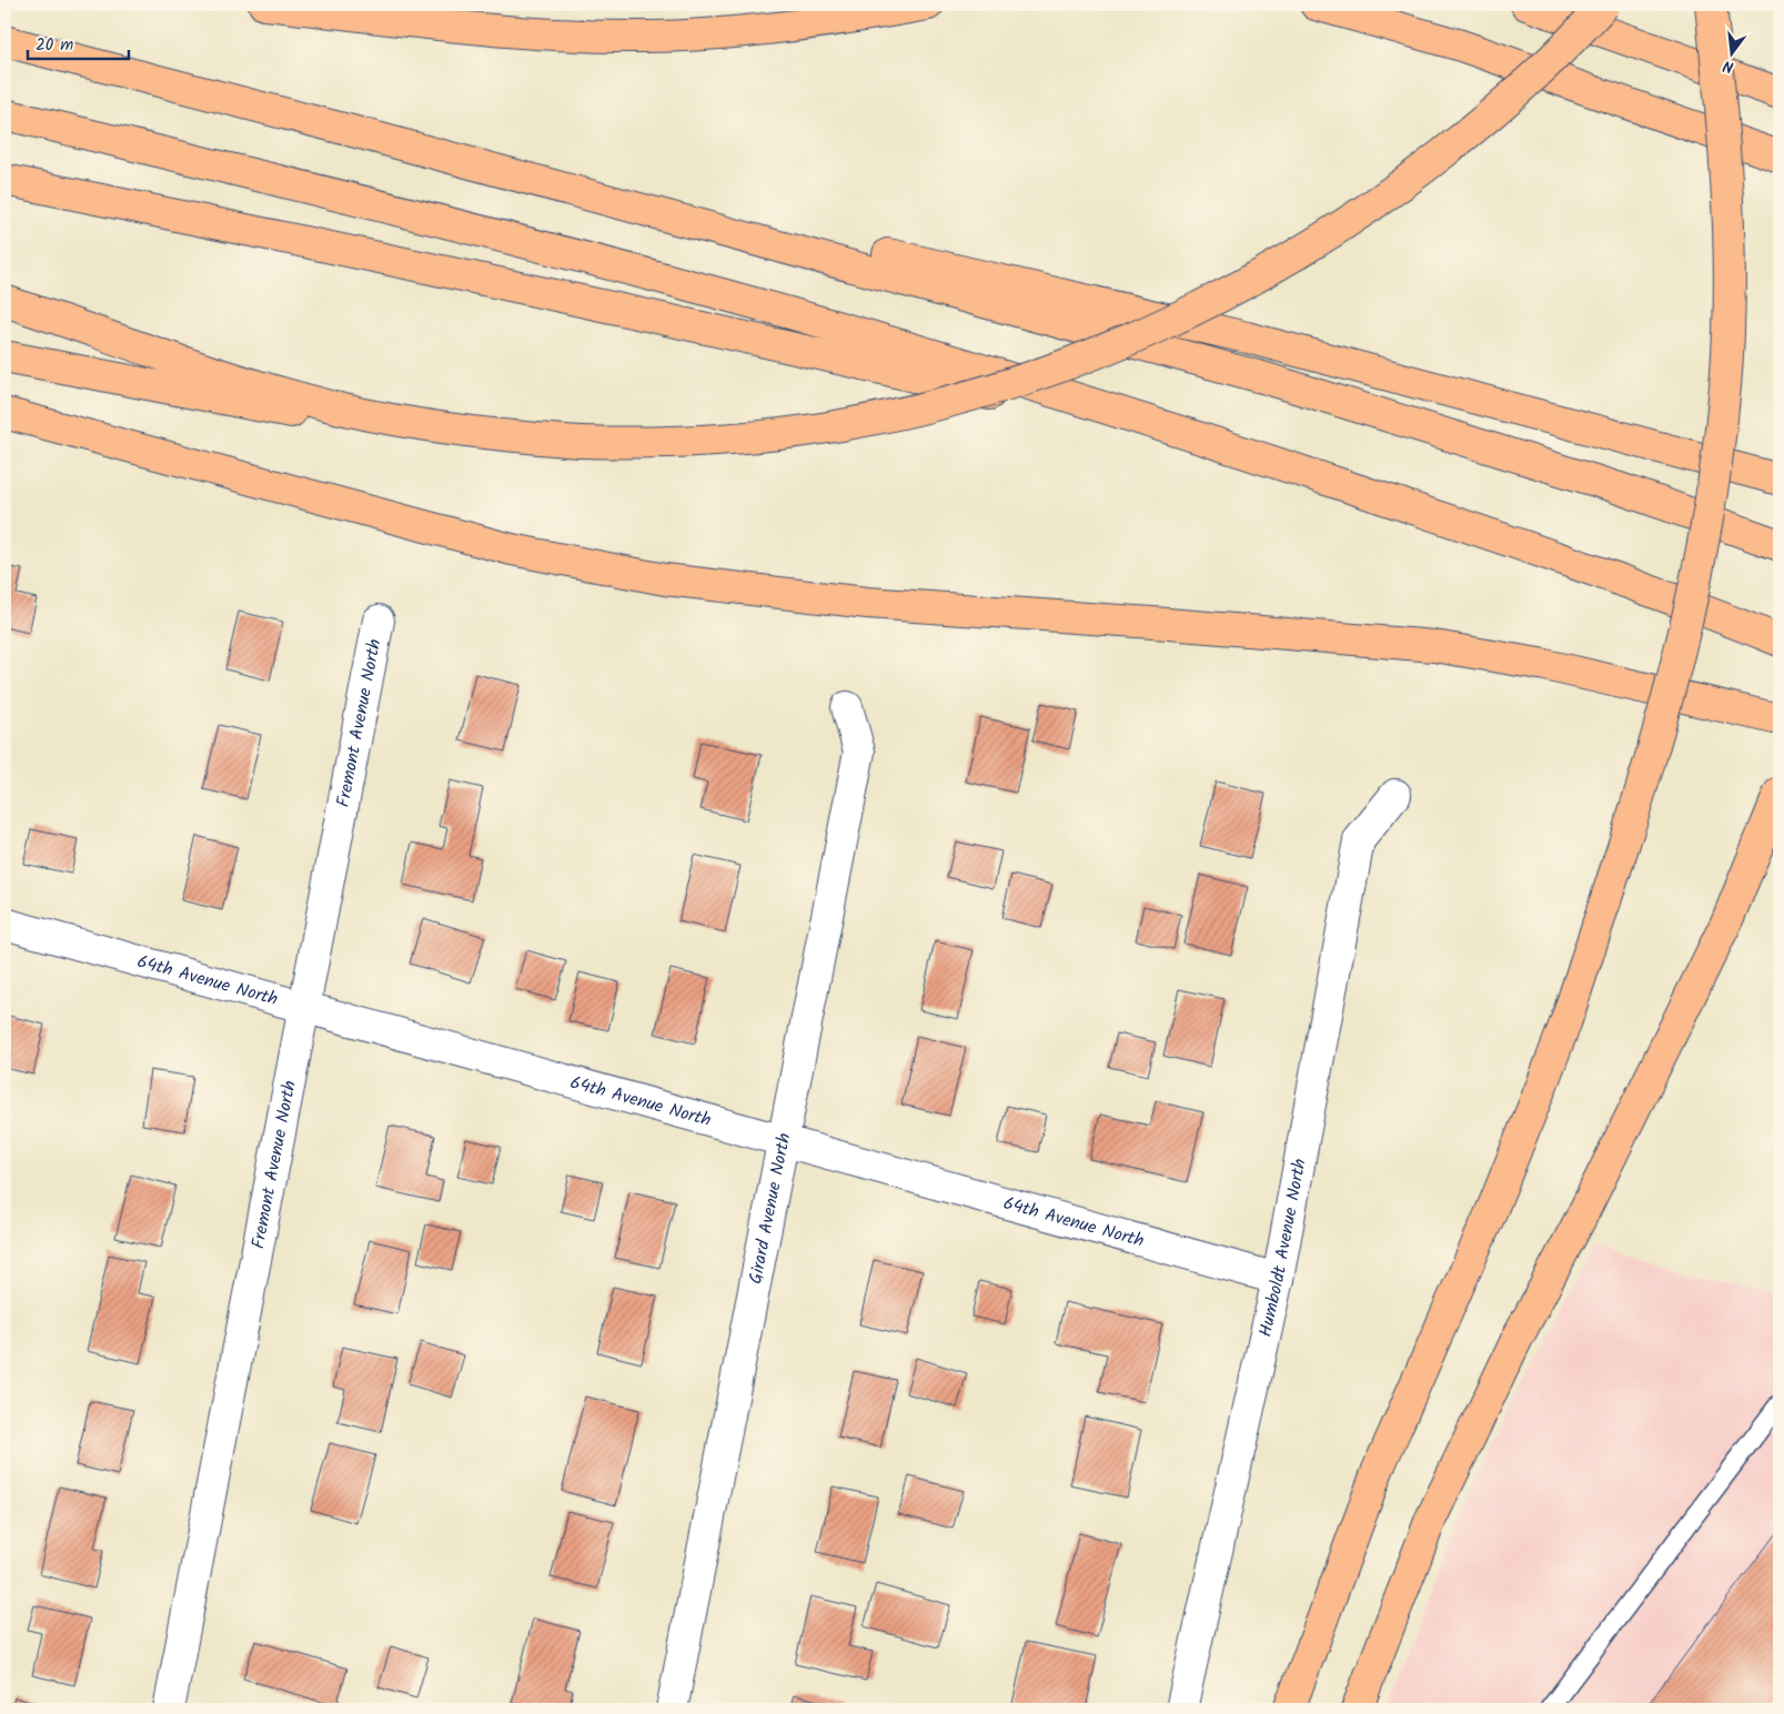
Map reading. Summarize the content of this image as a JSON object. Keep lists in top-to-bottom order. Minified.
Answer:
{"streets":{"street":["Fremont Avenue North","64th Avenue North","Girard Avenue North","Humboldt Avenue North"]},"crossings":[["Fremont Avenue North","64th Avenue North"],["64th Avenue North","Girard Avenue North"],["64th Avenue North","Humboldt Avenue North"]],"scale_bar":"20 m","north":"bottom"}
